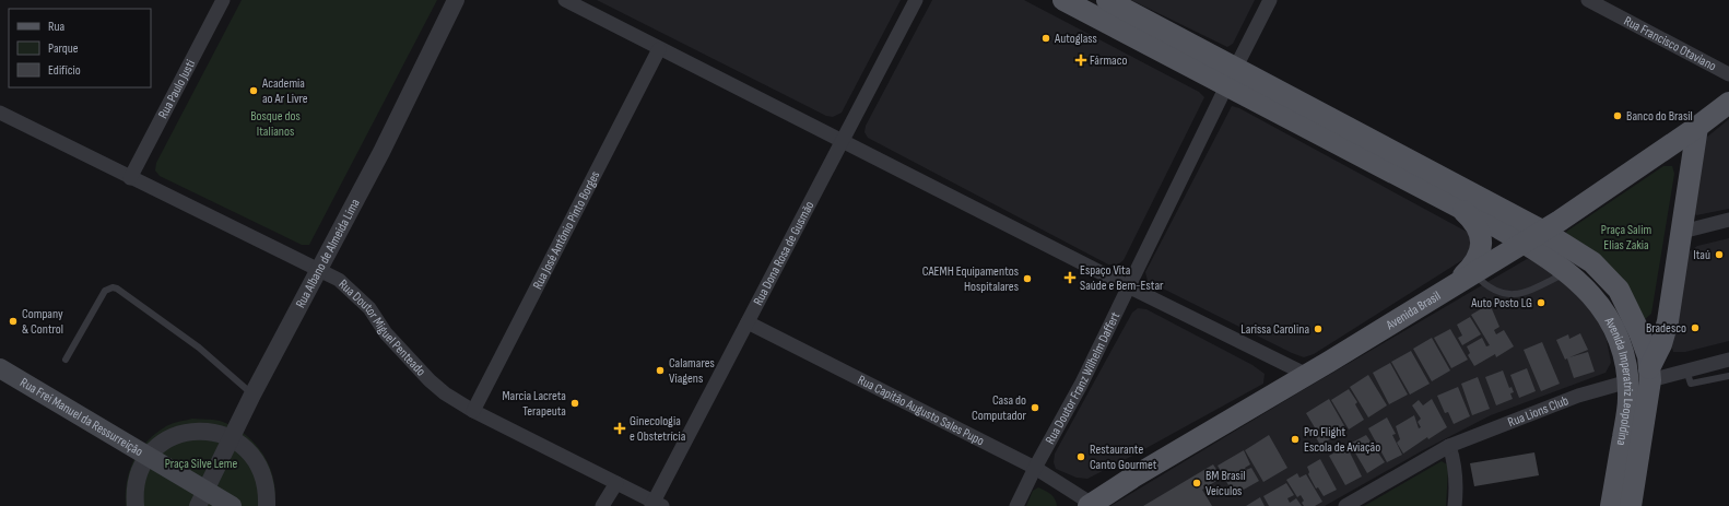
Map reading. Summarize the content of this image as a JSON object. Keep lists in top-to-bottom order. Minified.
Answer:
{"streets":{"main road":["Avenida Brasil","Avenida Imperatriz Leopoldina","Rua Frei Manuel da Ressurreição"],"street":["Rua Francisco Otaviano","Rua Paulo Justi","Rua José Antônio Pinto Borges","Rua Albano de Almeida Lima","Rua Dona Rosa de Gusmão","Rua Doutor Miguel Penteado","Rua Doutor Franz Wilhelm Daffert","Rua Capitão Augusto Sales Pupo","Rua Lions Club"]},"crossings":[["Rua Paulo Justi","Rua Doutor Miguel Penteado"],["Rua José Antônio Pinto Borges","Rua Doutor Miguel Penteado"],["Rua Albano de Almeida Lima","Rua Doutor Miguel Penteado"],["Rua Albano de Almeida Lima","Rua Frei Manuel da Ressurreição"],["Rua Dona Rosa de Gusmão","Rua Doutor Miguel Penteado"],["Rua Dona Rosa de Gusmão","Rua Capitão Augusto Sales Pupo"],["Avenida Brasil","Avenida Imperatriz Leopoldina"],["Avenida Brasil","Rua Capitão Augusto Sales Pupo"],["Rua Doutor Franz Wilhelm Daffert","Avenida Imperatriz Leopoldina"],["Rua Doutor Franz Wilhelm Daffert","Rua Capitão Augusto Sales Pupo"],["Avenida Imperatriz Leopoldina","Rua Lions Club"]],"parks":["Bosque dos Italianos","Praça Salim Elias Zakia","Praça Silve Leme"],"places":{"other":["Autoglass","Academia ao Ar Livre","Banco do Brasil","Itaú","CAEMH Equipamentos Hospitalares","Auto Posto LG","Company & Control","Bradesco","Larissa Carolina","Calamares Viagens","Marcia Lacreta Terapeuta","Casa do Computador","Pro Flight Escola de Aviação","Restaurante Canto Gourmet","BM Brasil Veículos"],"health":["Fármaco","Espaço Vita Saúde e Bem-Estar","Ginecologia e Obstetrícia"]},"legend":["Rua","Parque","Edifício"]}
